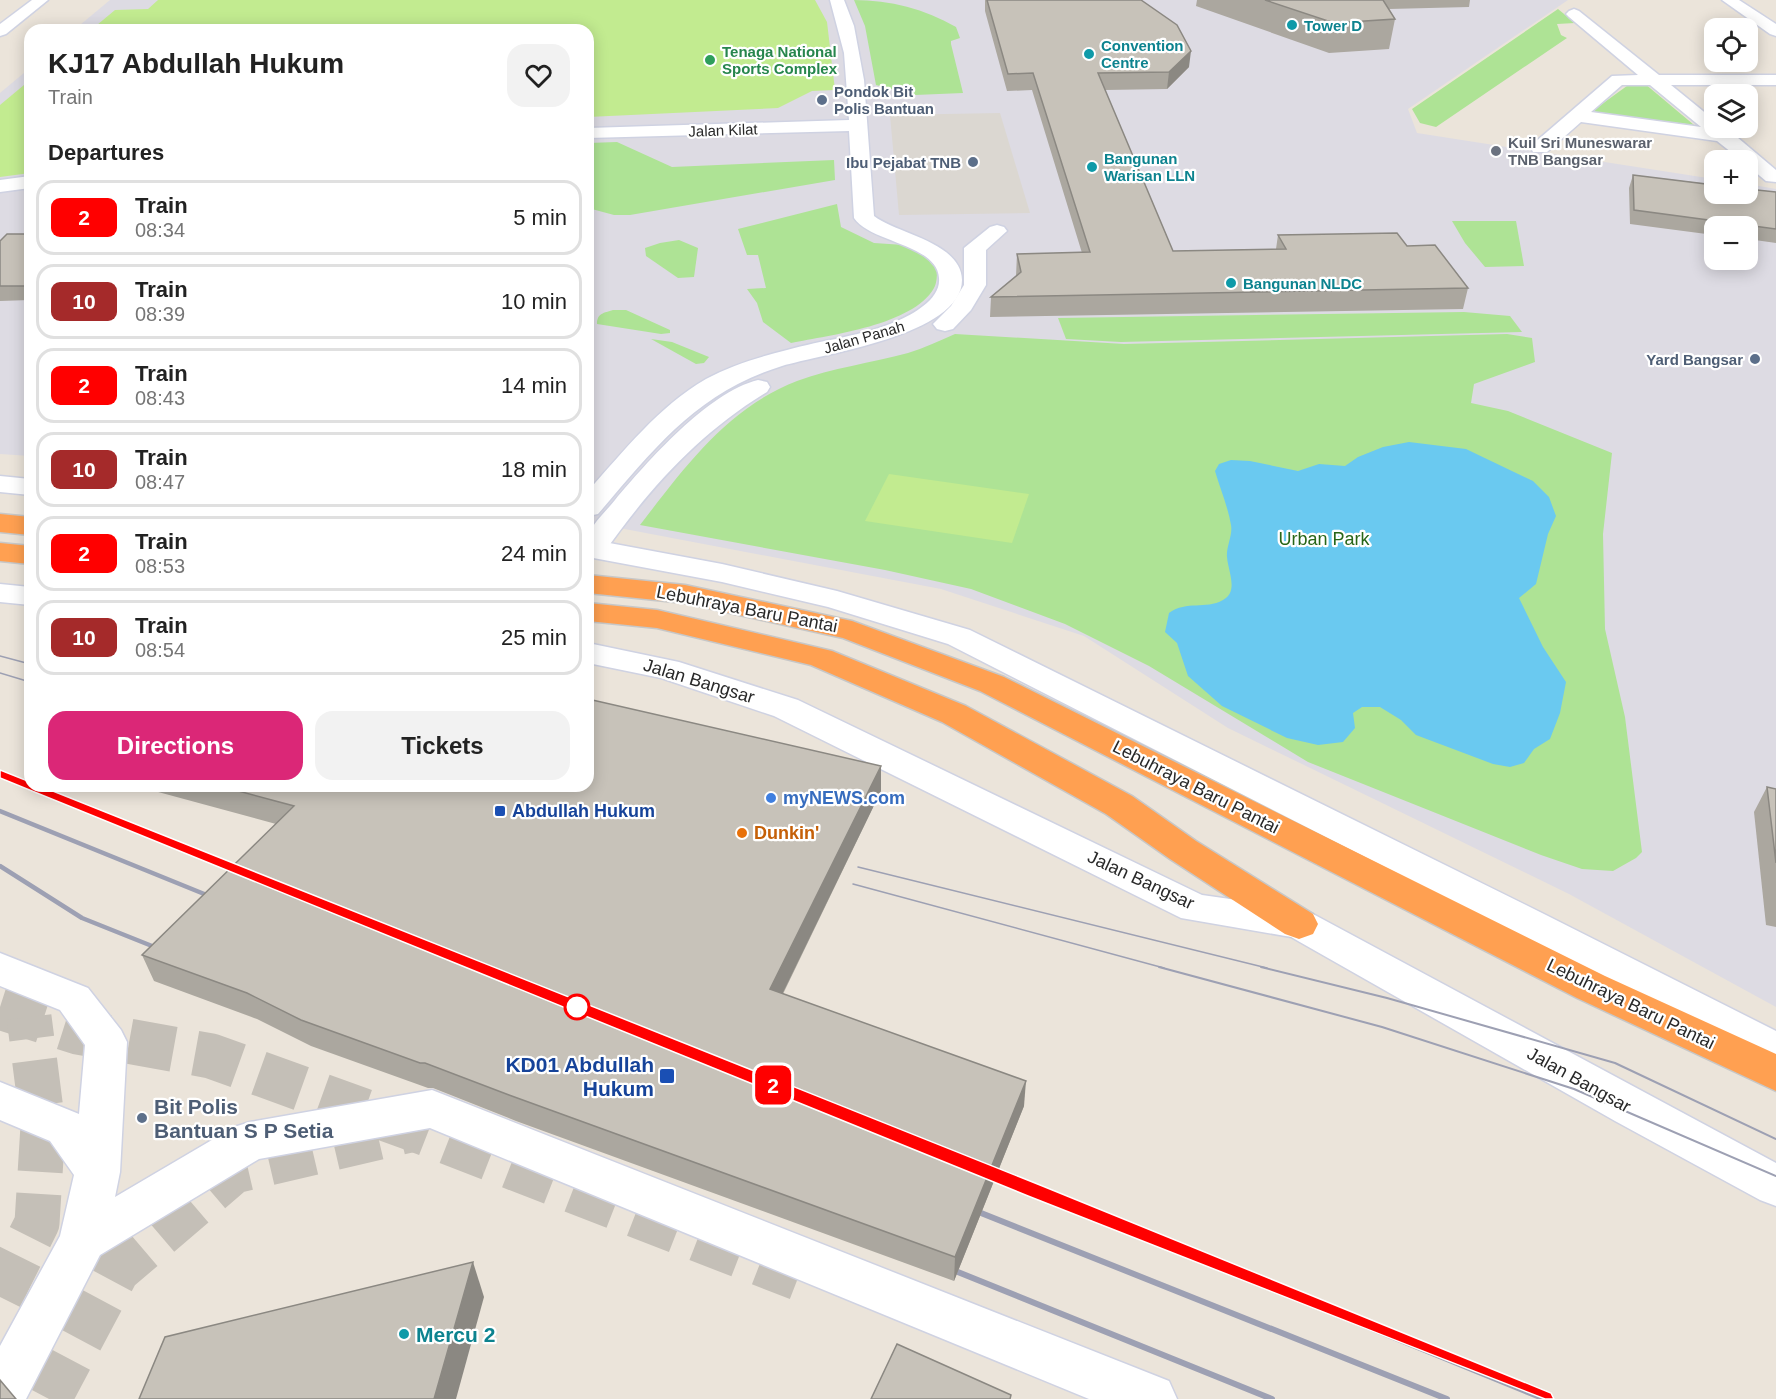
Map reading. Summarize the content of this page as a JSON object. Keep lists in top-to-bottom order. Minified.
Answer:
{"streets":{"highway":["Lebuhraya Baru Pantai"],"street":["Jalan Kilat","Jalan Panah","Jalan Bangsar"]},"crossings":[["Jalan Kilat","Jalan Panah"],["Lebuhraya Baru Pantai","Jalan Bangsar"]],"parks":["Urban Park"],"places":{"other":["Tower D","Convention Centre","Tenaga National Sports Complex","Pondok Bit Polis Bantuan","Kuil Sri Muneswarar TNB Bangsar","Ibu Pejabat TNB","Bangunan Warisan LLN","Bangunan NLDC","Yard Bangsar","myNEWS.com","Dunkin'","Bit Polis Bantuan S P Setia","Mercu 2"],"transit":["Abdullah Hukum","KD01 Abdullah Hukum"]},"page":{"on_map":"2","map_buttons":["+","−"],"heading":[["KJ17 Abdullah Hukum","Train"],"Departures"],"list":[{"mark":"2","name":"Train","note":"08:34","value":"5 min"},{"mark":"10","name":"Train","note":"08:39","value":"10 min"},{"mark":"2","name":"Train","note":"08:43","value":"14 min"},{"mark":"10","name":"Train","note":"08:47","value":"18 min"},{"mark":"2","name":"Train","note":"08:53","value":"24 min"},{"mark":"10","name":"Train","note":"08:54","value":"25 min"}],"buttons":["Directions","Tickets"]}}
